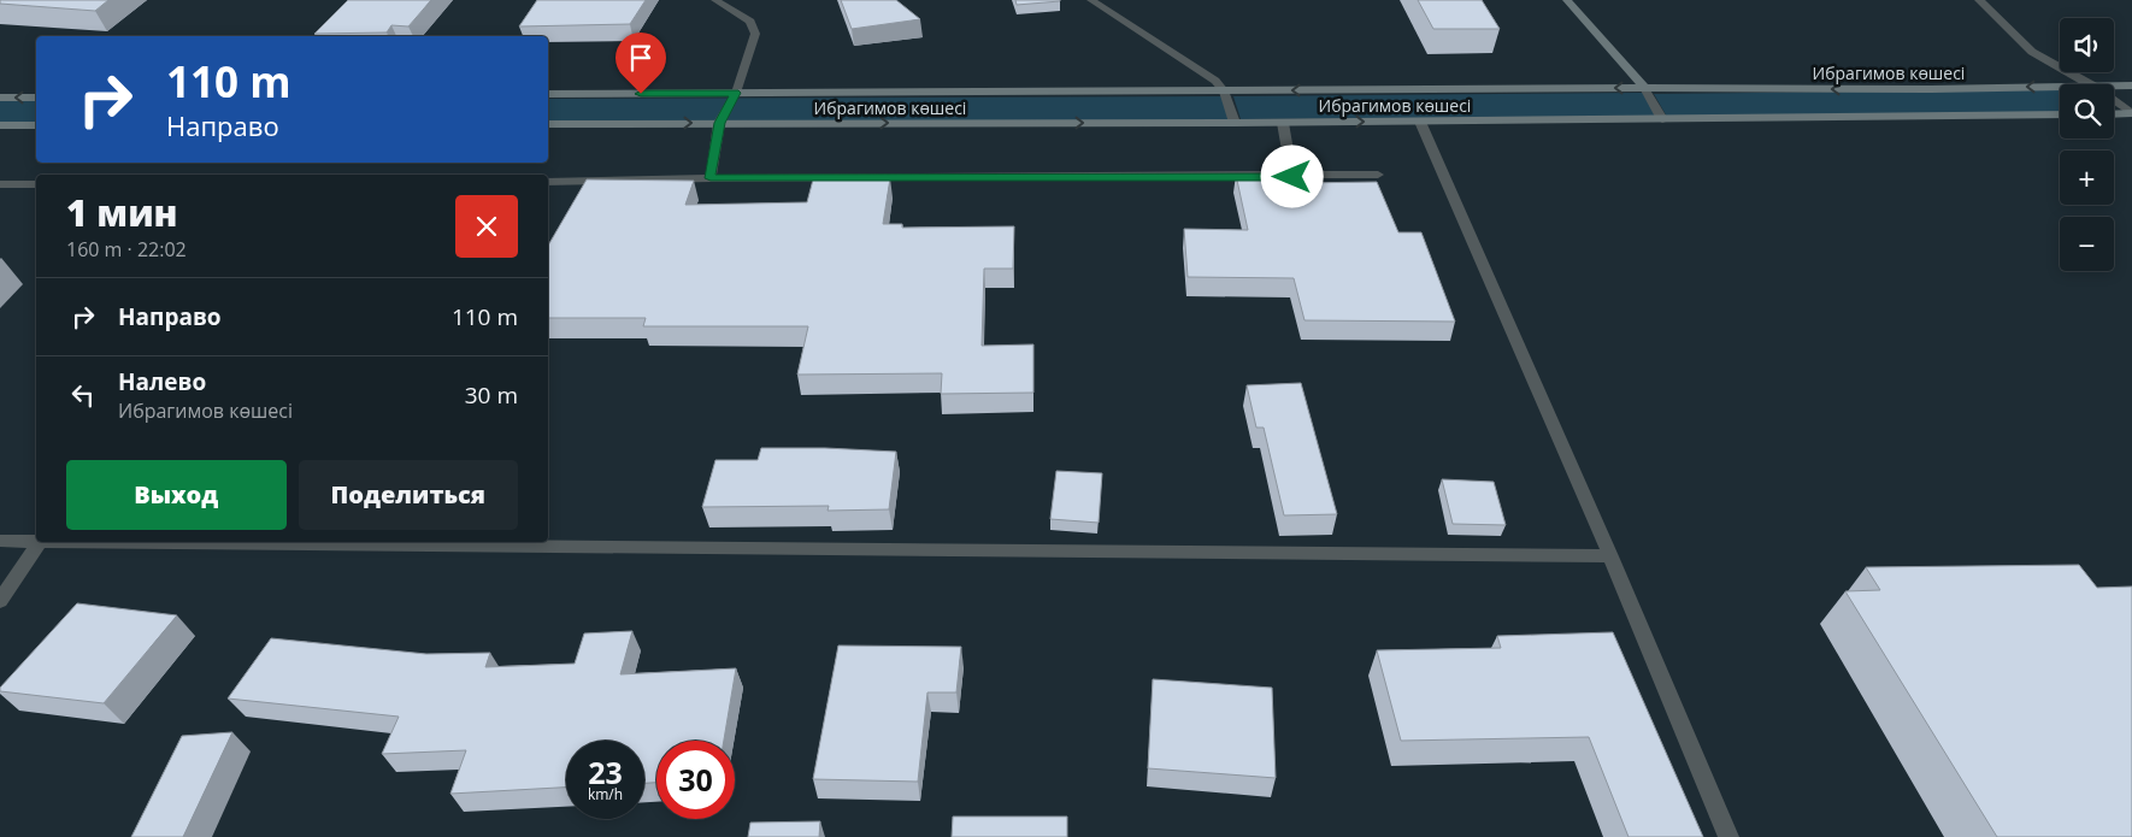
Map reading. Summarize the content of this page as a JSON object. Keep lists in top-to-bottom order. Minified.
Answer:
{"streets":{"street":["Ибрагимов көшесі"]},"page":{"map_buttons":["+","−"],"turn":["110 m","Направо"],"heading":["1 мин","160 m · 22:02"],"list":[{"name":"Направо","value":"110 m"},{"name":"Налево","note":"Ибрагимов көшесі","value":"30 m"}],"buttons":["Выход","Поделиться"],"speed":"23 km/h","limit":"30"}}
